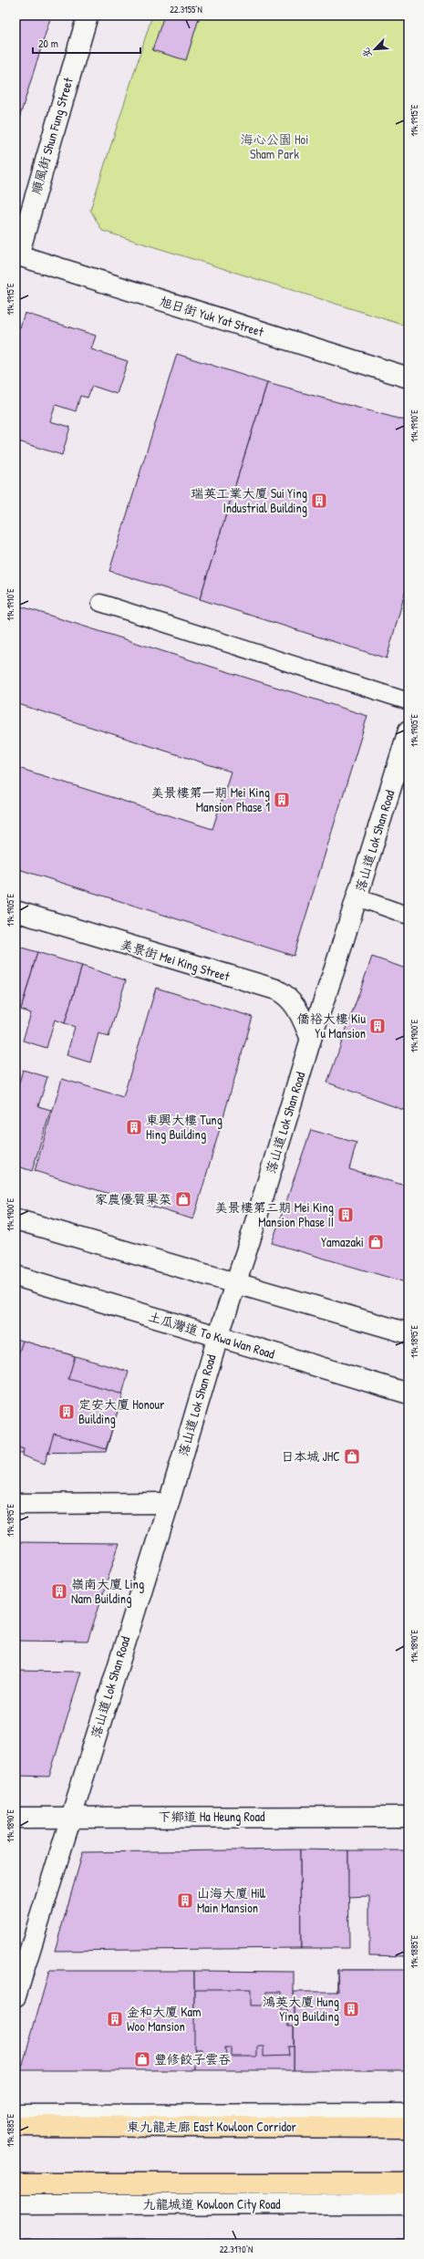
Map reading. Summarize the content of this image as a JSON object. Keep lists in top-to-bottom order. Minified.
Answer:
{"streets":{"highway":["東九龍走廊 East Kowloon Corridor"],"street":["順風街 Shun Fung Street","旭日街 Yuk Yat Street","落山道 Lok Shan Road","美景街 Mei King Street","土瓜灣道 To Kwa Wan Road","下鄉道 Ha Heung Road","九龍城道 Kowloon City Road"]},"crossings":[["順風街 Shun Fung Street","旭日街 Yuk Yat Street"],["落山道 Lok Shan Road","美景街 Mei King Street"],["落山道 Lok Shan Road","土瓜灣道 To Kwa Wan Road"],["落山道 Lok Shan Road","下鄉道 Ha Heung Road"]],"parks":["海心公園 Hoi Sham Park"],"places":{"building":["瑞英工業大廈 Sui Ying Industrial Building","美景樓第一期 Mei King Mansion Phase 1","僑裕大樓 Kiu Yu Mansion","東興大樓 Tung Hing Building","美景樓第二期 Mei King Mansion Phase II","定安大廈 Honour Building","嶺南大廈 Ling Nam Building","山海大廈 Hill Main Mansion","鴻英大廈 Hung Ying Building","金和大廈 Kam Woo Mansion"],"shop":["家農優質果菜","Yamazaki","日本城 JHC","豐修餃子雲吞"]},"scale_bar":"20 m","north":"bottom left","coordinates":["22.3155°N","114.1915°E","114.1910°E","114.1905°E","114.1900°E","114.1895°E","114.1890°E","114.1885°E","22.3170°N"]}
